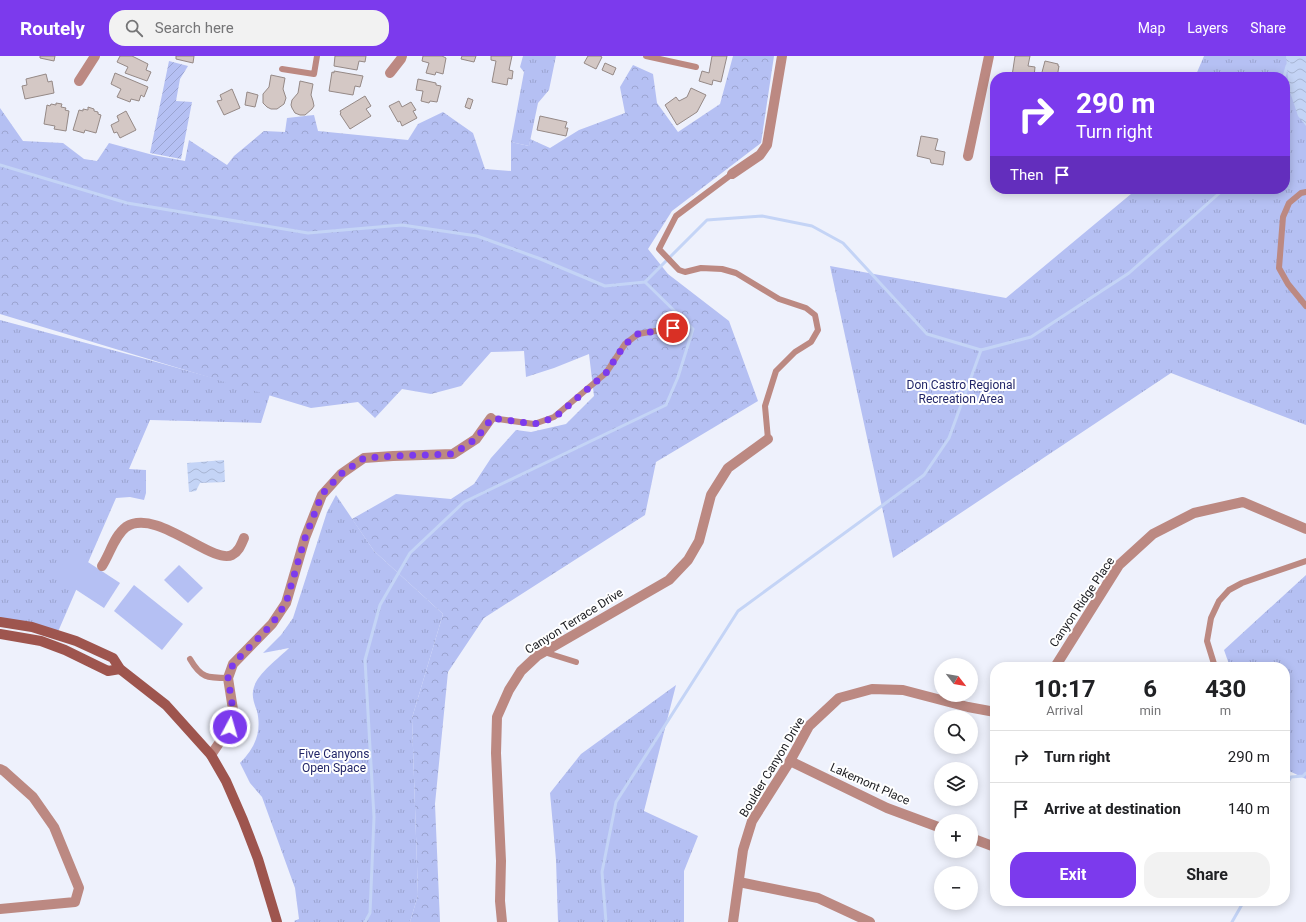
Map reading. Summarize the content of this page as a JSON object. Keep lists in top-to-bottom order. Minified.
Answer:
{"streets":{"street":["Canyon Ridge Place","Canyon Terrace Drive","Boulder Canyon Drive","Lakemont Place"]},"crossings":[["Boulder Canyon Drive","Lakemont Place"]],"parks":["Don Castro Regional Recreation Area","Five Canyons Open Space"],"north":"bottom right","page":{"header":"Routely","search":"Search here","nav":["Map","Layers","Share"],"turn":["290 m","Turn right"],"then":"Then","map_buttons":["+","−"],"eta":["10:17","Arrival","6","min","430","m"],"list":[{"name":"Turn right","value":"290 m"},{"name":"Arrive at destination","value":"140 m"}],"buttons":["Exit","Share"]}}
